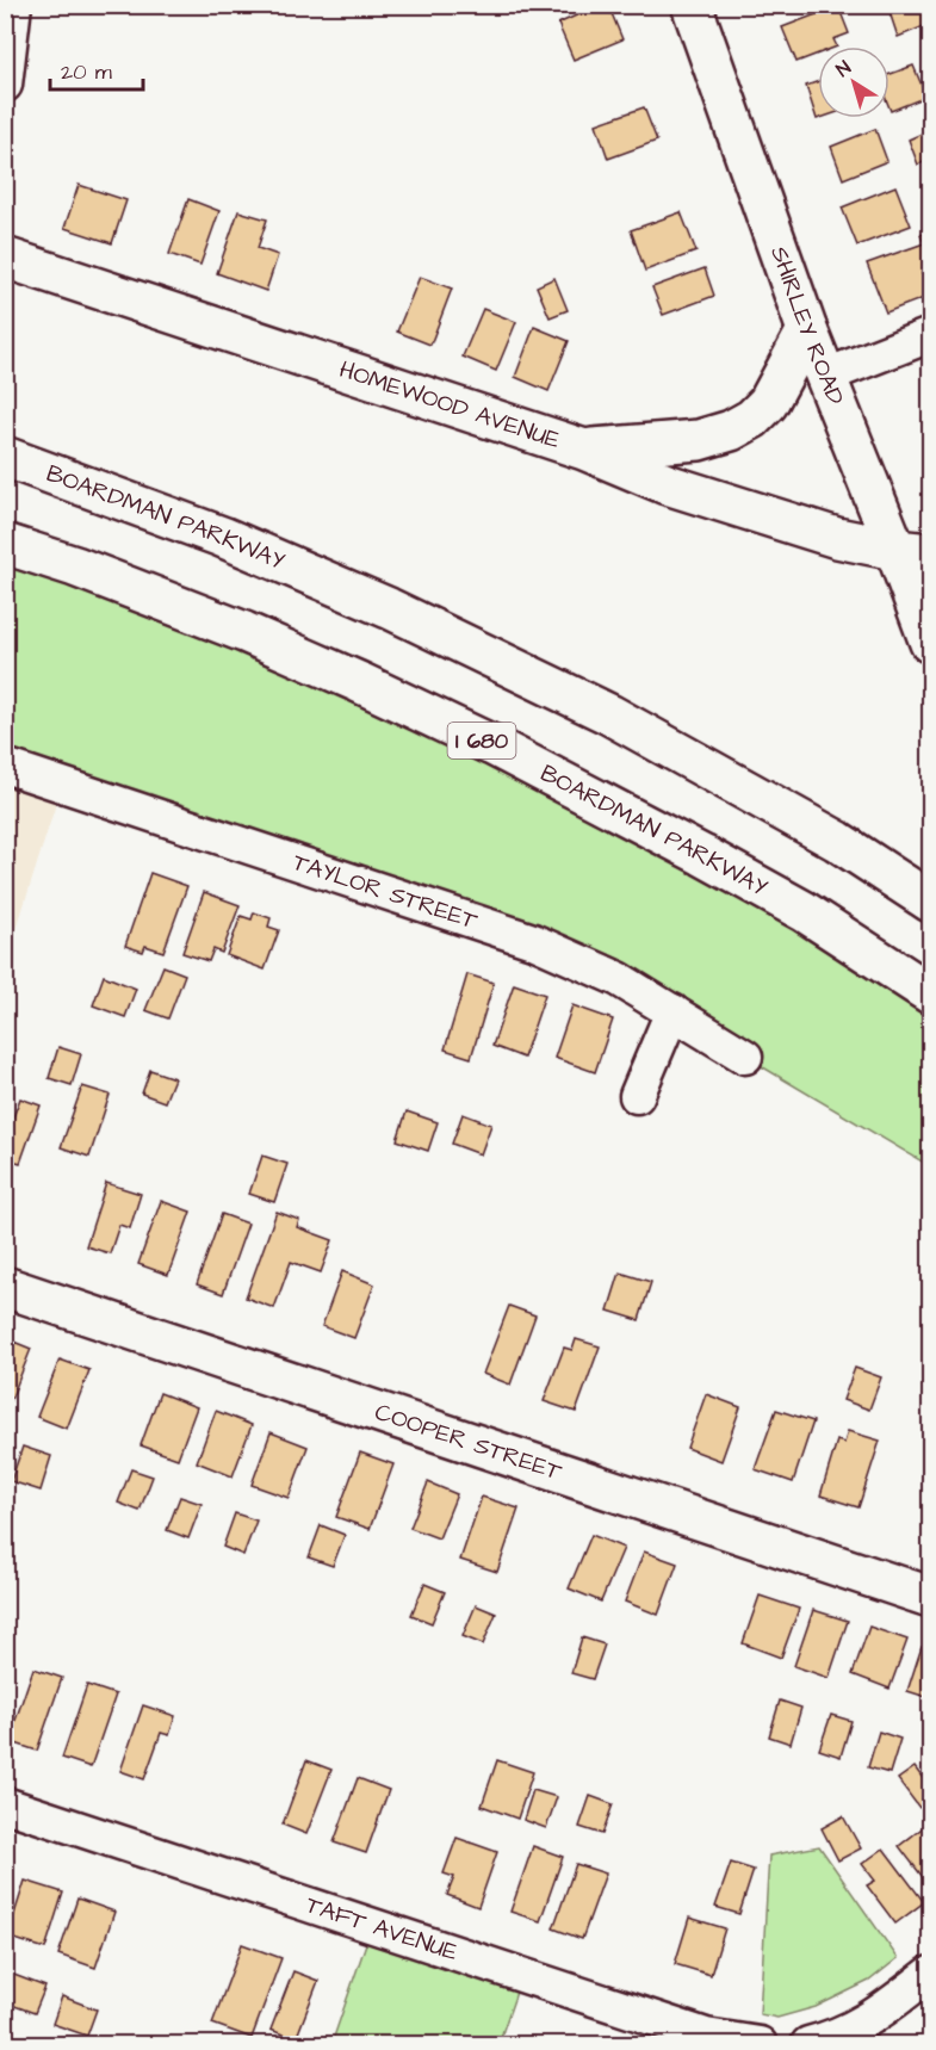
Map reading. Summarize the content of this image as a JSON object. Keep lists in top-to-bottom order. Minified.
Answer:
{"streets":{"main road":["SHIRLEY ROAD","HOMEWOOD AVENUE","BOARDMAN PARKWAY","I 680","COOPER STREET"],"street":["TAYLOR STREET","TAFT AVENUE"]},"crossings":[["SHIRLEY ROAD","HOMEWOOD AVENUE"]],"scale_bar":"20 m","north":"top left"}
